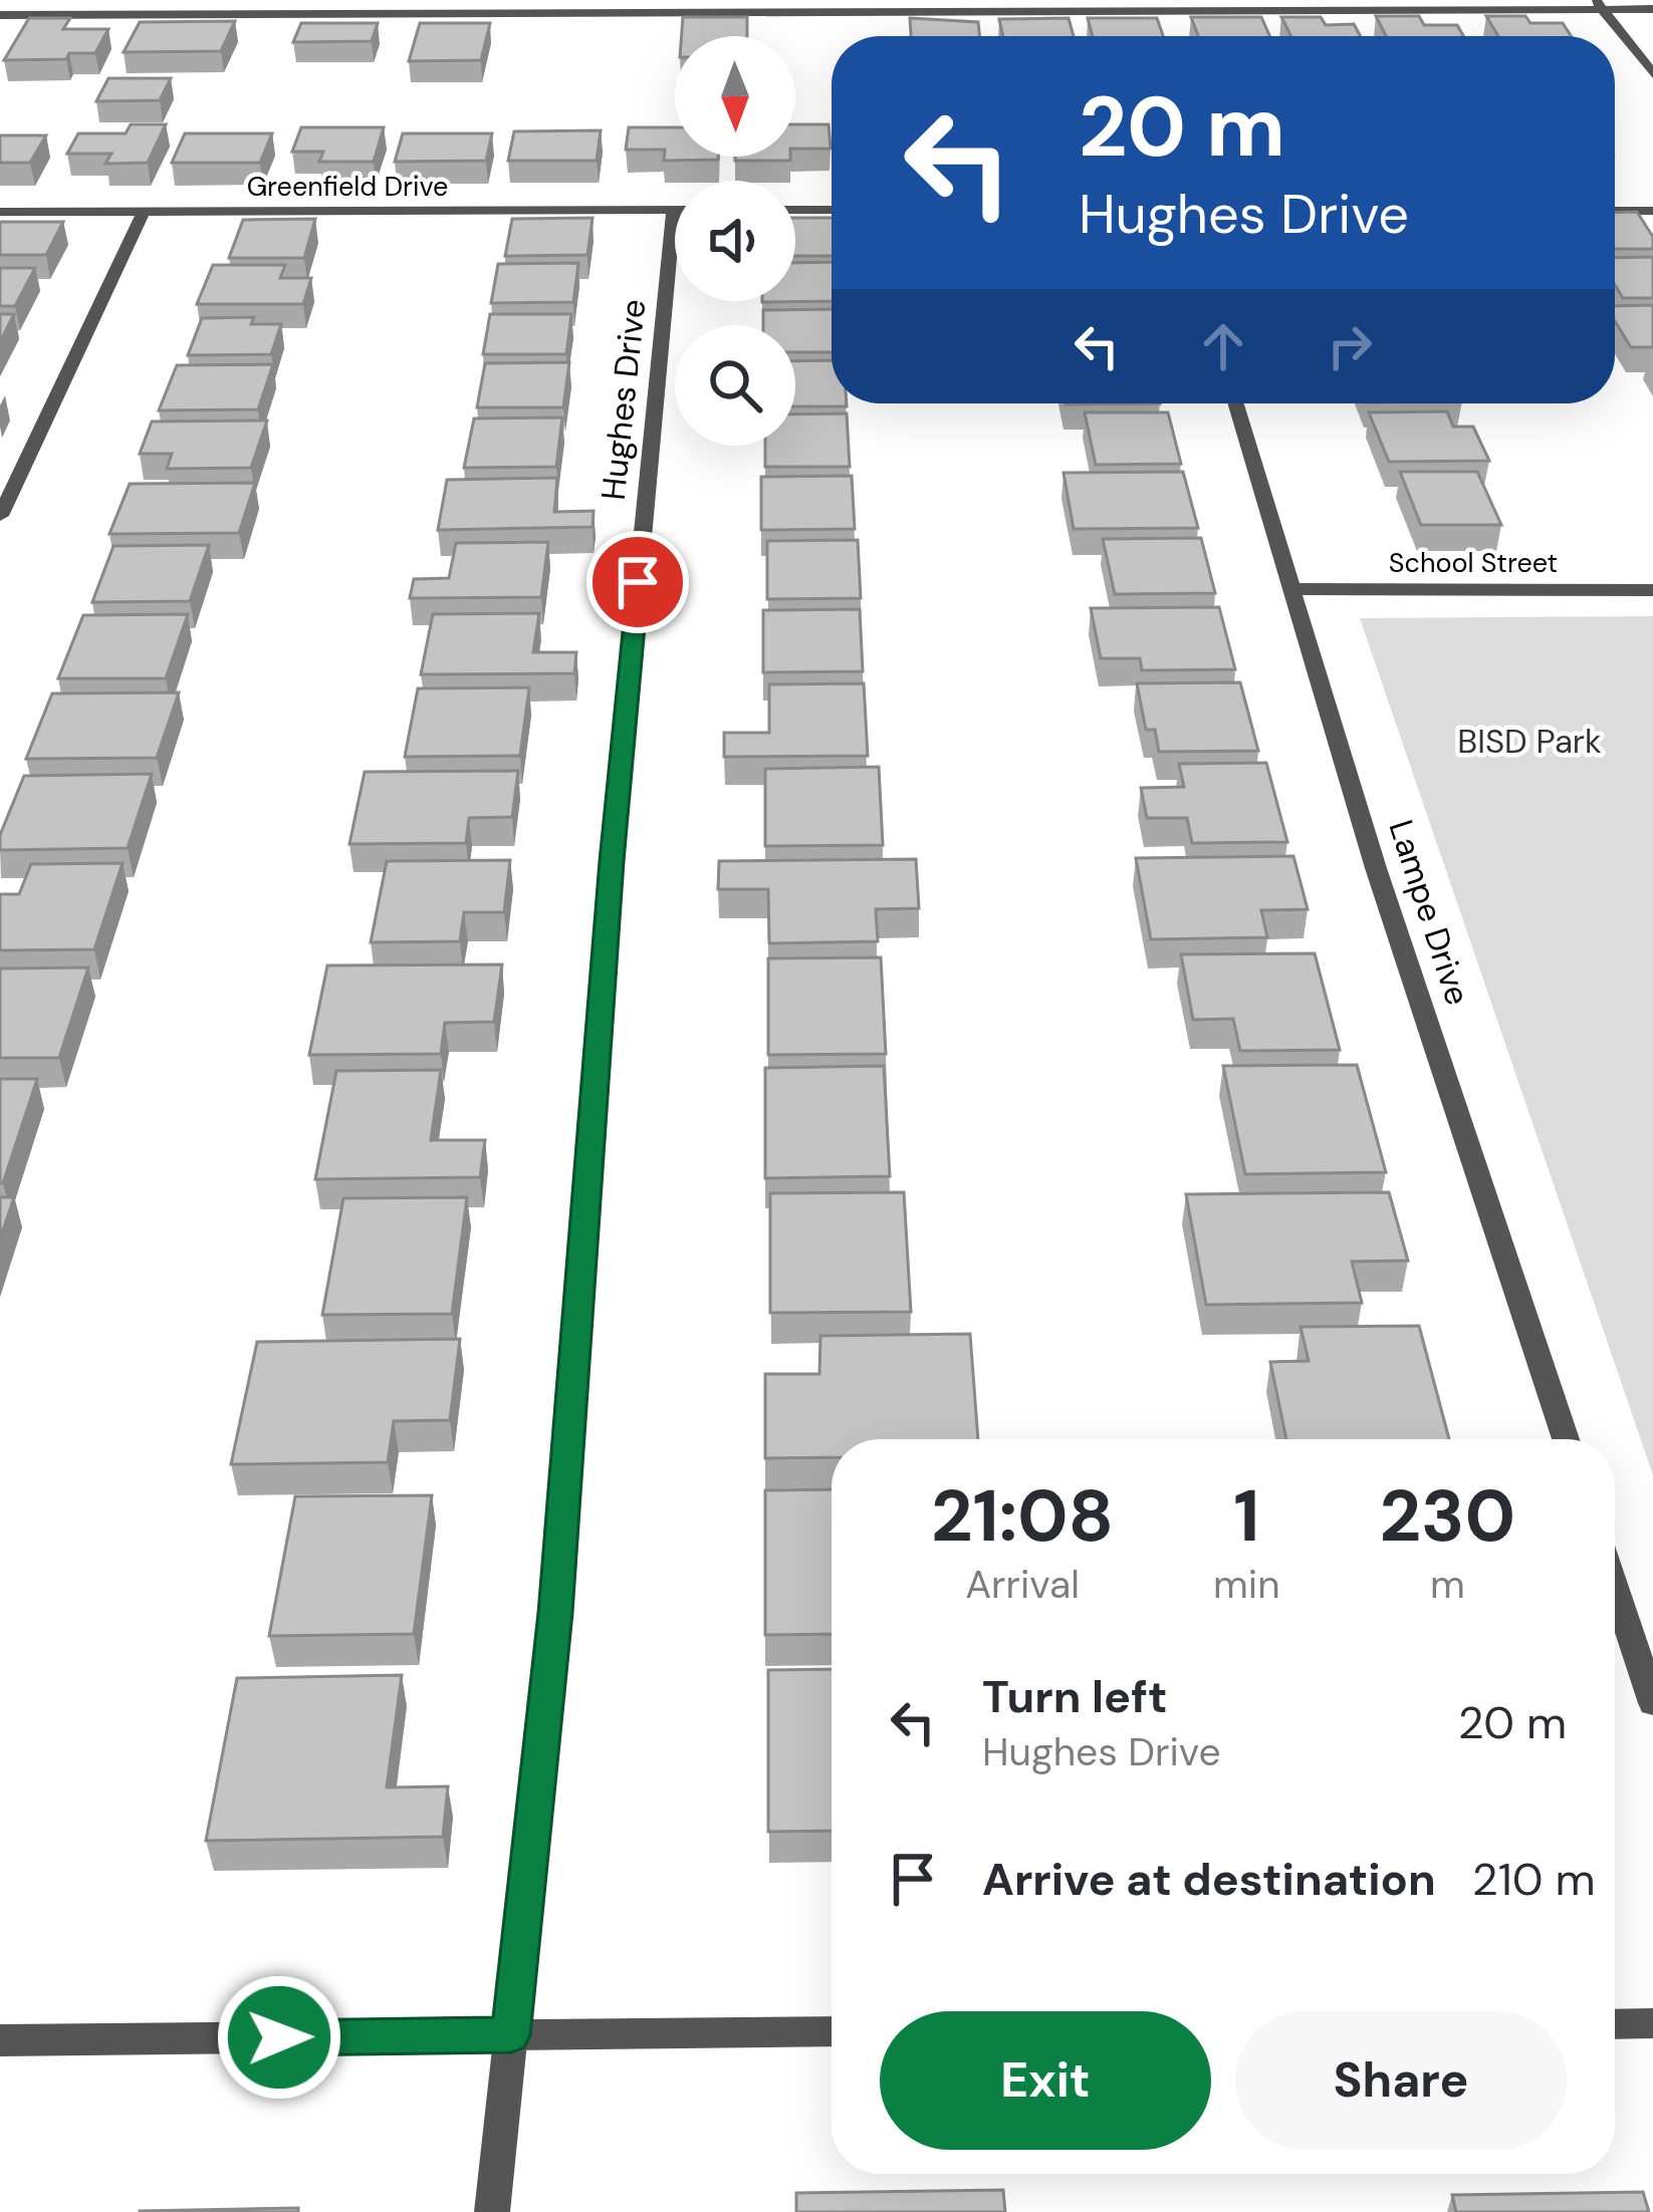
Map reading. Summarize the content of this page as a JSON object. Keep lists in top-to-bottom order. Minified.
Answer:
{"streets":{"street":["Greenfield Drive","Hughes Drive","School Street","Lampe Drive"]},"crossings":[["School Street","Lampe Drive"]],"parks":["BISD Park"],"north":"bottom","page":{"turn":["20 m","Hughes Drive"],"eta":["21:08","Arrival","1","min","230","m"],"list":[{"name":"Turn left","note":"Hughes Drive","value":"20 m"},{"name":"Arrive at destination","value":"210 m"}],"buttons":["Exit","Share"]}}
